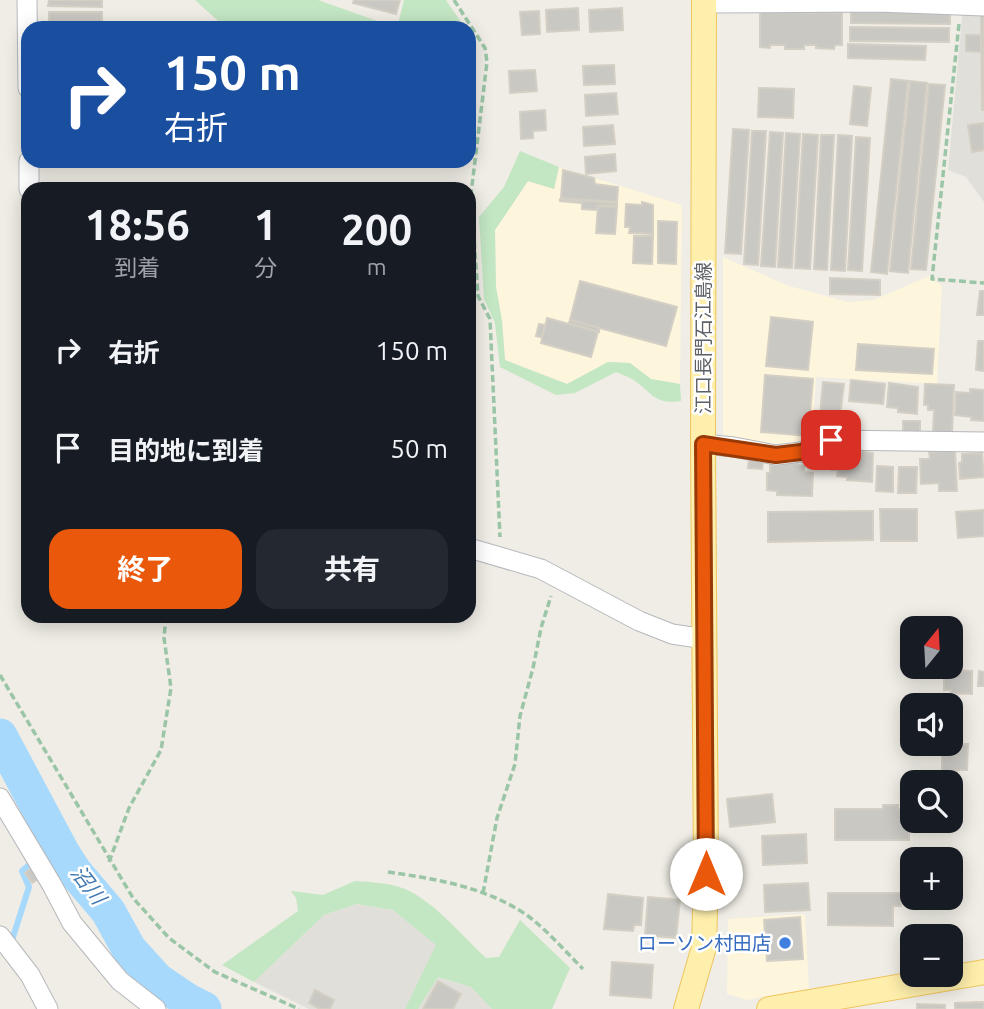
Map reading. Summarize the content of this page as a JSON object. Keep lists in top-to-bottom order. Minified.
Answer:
{"streets":{"main road":["江口長門石江島線"]},"water":["沼川"],"places":["ローソン村田店"],"north":"top","page":{"turn":["150 m","右折"],"eta":["18:56","到着","1","分","200","m"],"list":[{"name":"右折","value":"150 m"},{"name":"目的地に到着","value":"50 m"}],"buttons":["終了","共有"],"map_buttons":["+","−"]}}
